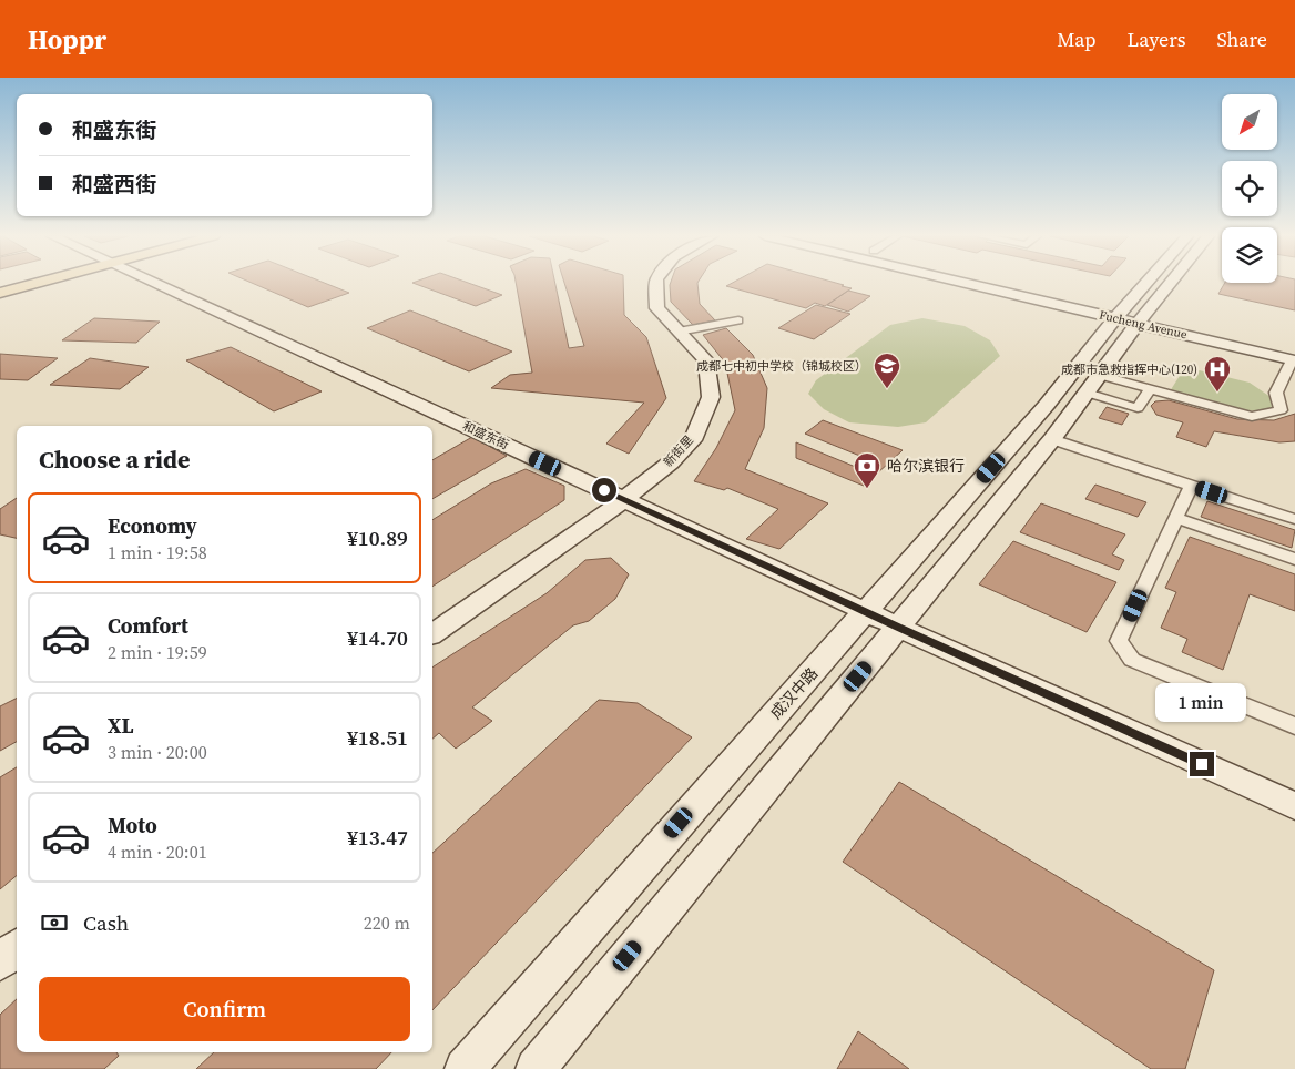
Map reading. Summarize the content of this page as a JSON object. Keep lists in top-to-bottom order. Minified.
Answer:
{"streets":{"main road":["Fucheng Avenue","和盛东街","新街里","成汉中路"]},"crossings":[["Fucheng Avenue","成汉中路"],["和盛东街","新街里"],["和盛东街","成汉中路"]],"places":{"school or university":["成都七中初中学校（锦城校区）"],"hospital":["成都市急救指挥中心(120)"],"bank":["哈尔滨银行"]},"north":"bottom left","page":{"header":"Hoppr","nav":["Map","Layers","Share"],"banner":["和盛东街","和盛西街"],"heading":"Choose a ride","list":[{"name":"Economy","note":"1 min · 19:58","value":"¥10.89"},{"name":"Comfort","note":"2 min · 19:59","value":"¥14.70"},{"name":"XL","note":"3 min · 20:00","value":"¥18.51"},{"name":"Moto","note":"4 min · 20:01","value":"¥13.47"}],"bubble":"1 min","pay":["Cash","220 m"],"buttons":"Confirm"}}
